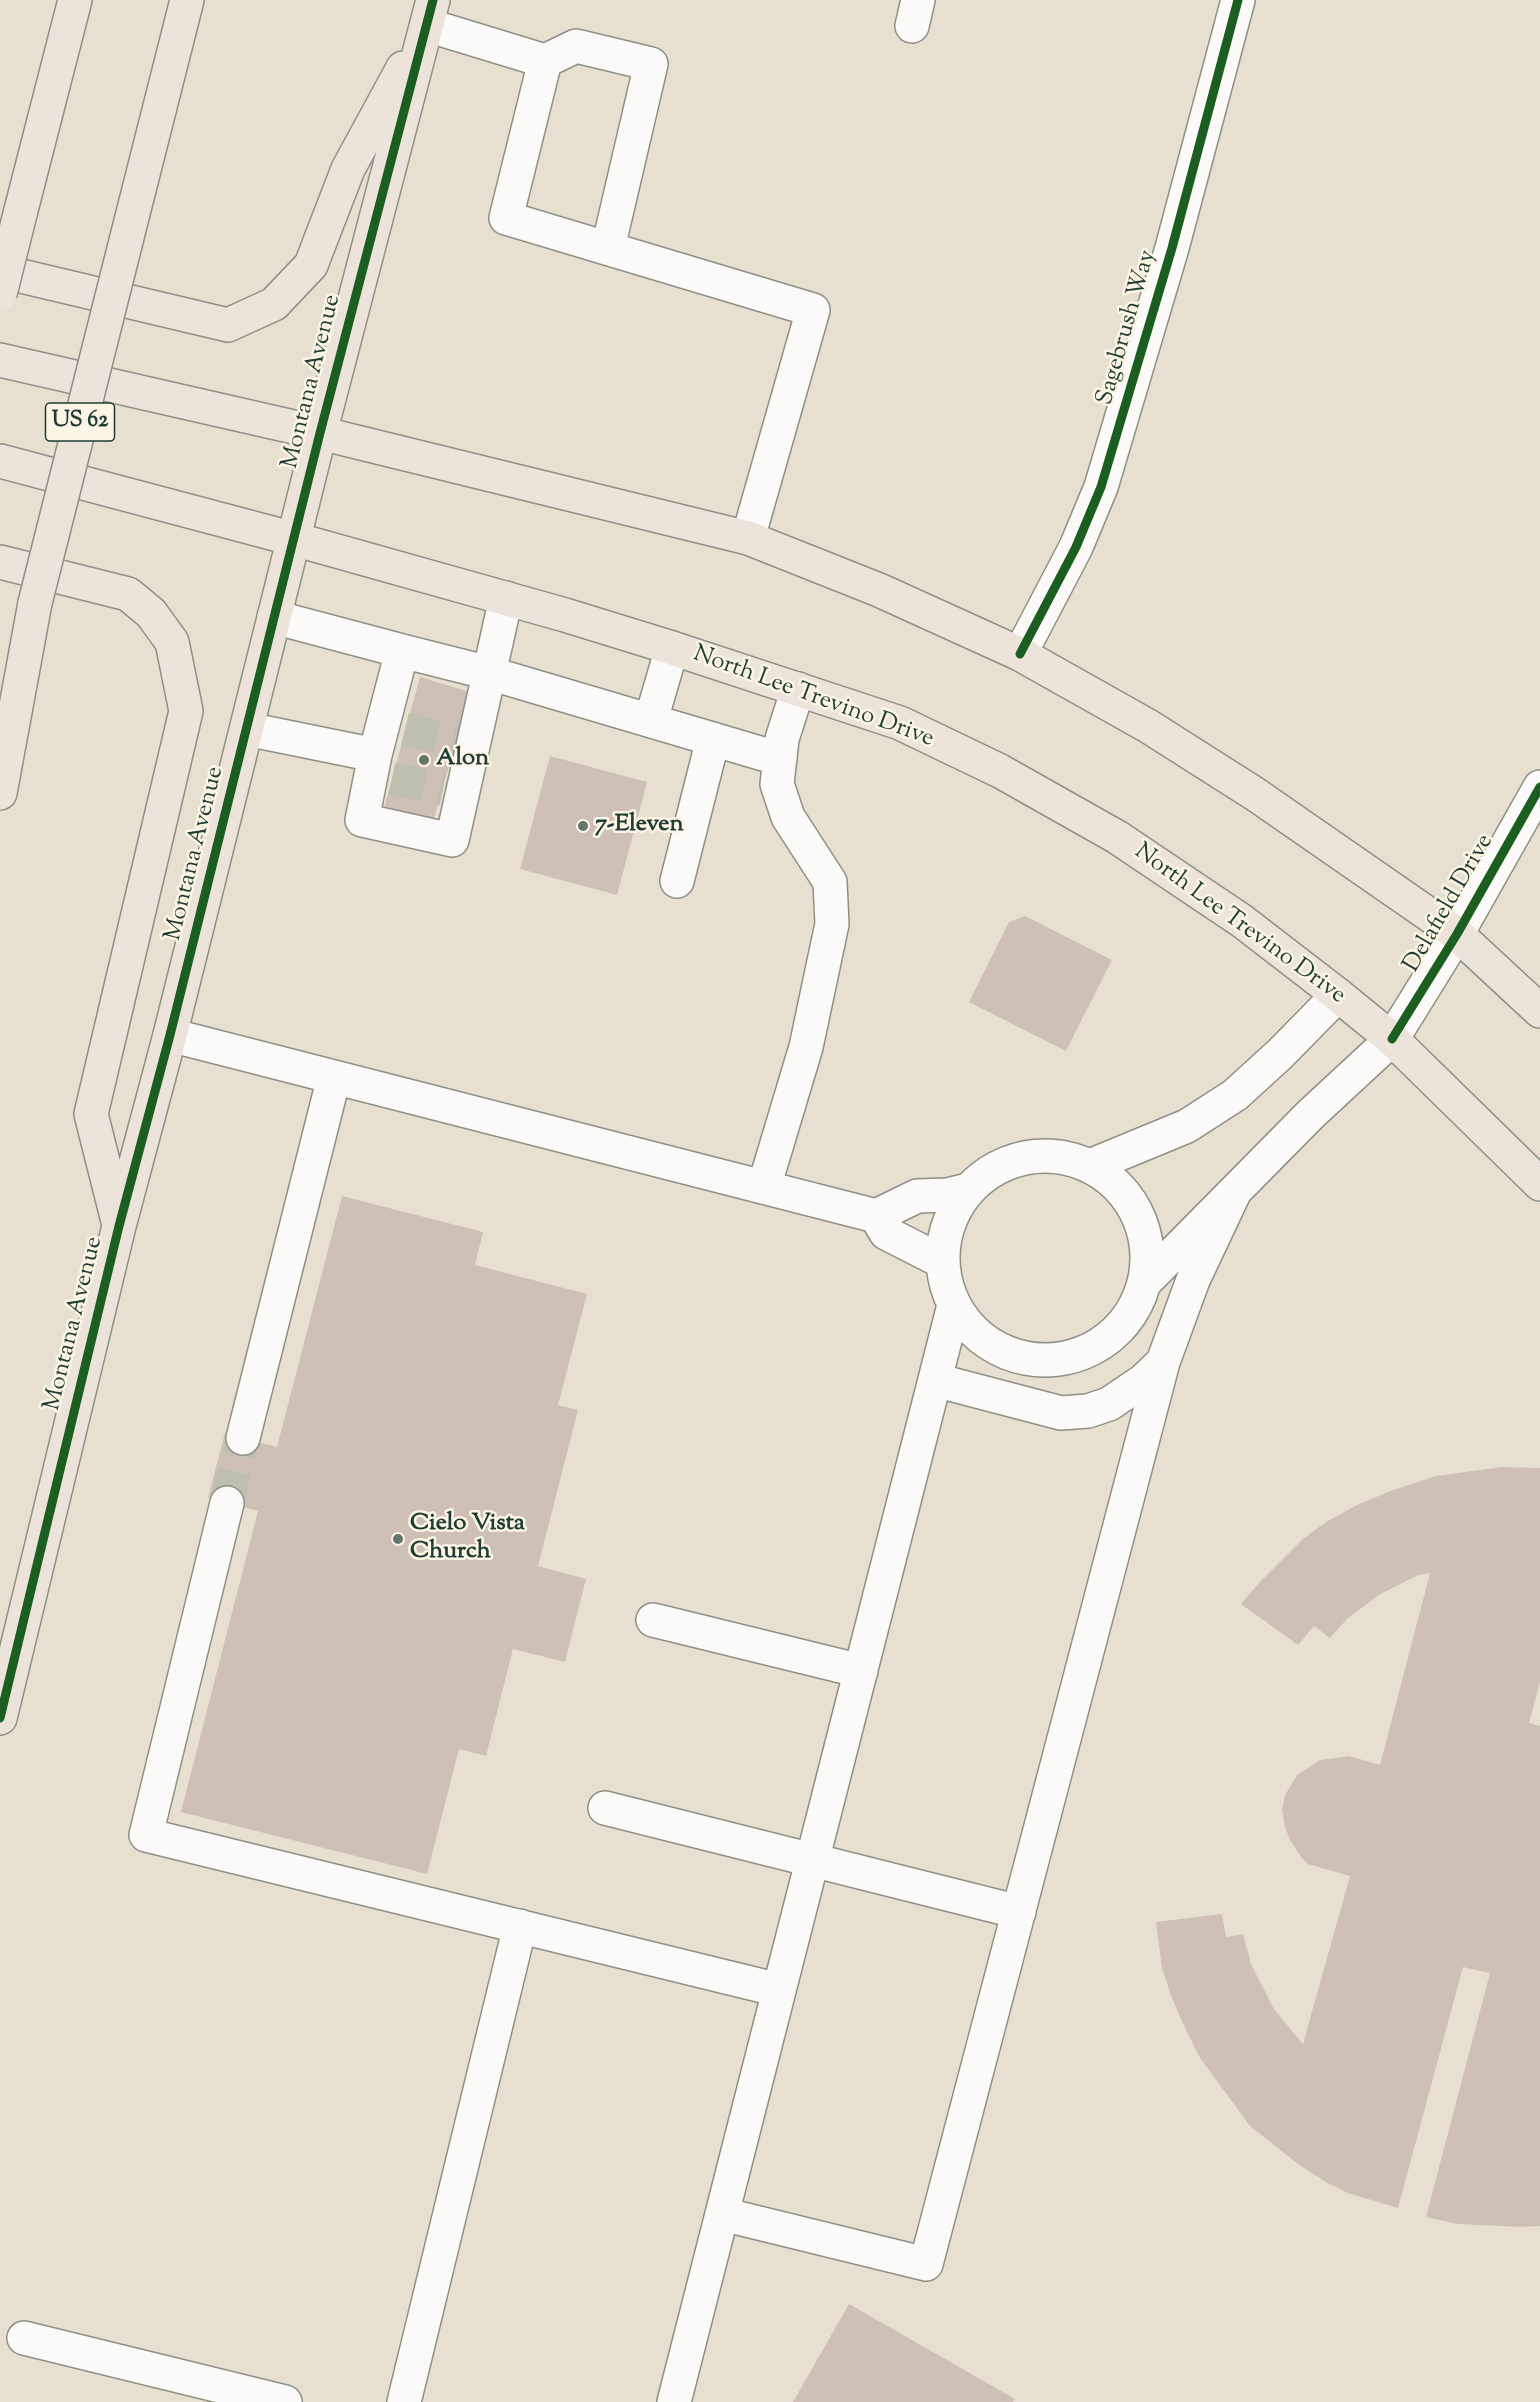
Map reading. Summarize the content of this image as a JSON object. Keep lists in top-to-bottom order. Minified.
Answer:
{"streets":{"main road":["Montana Avenue","US 62","North Lee Trevino Drive"],"street":["Sagebrush Way","Delafield Drive"]},"crossings":[["Montana Avenue","North Lee Trevino Drive"],["North Lee Trevino Drive","Delafield Drive"]],"places":["Alon","7-Eleven","Cielo Vista Church"]}
